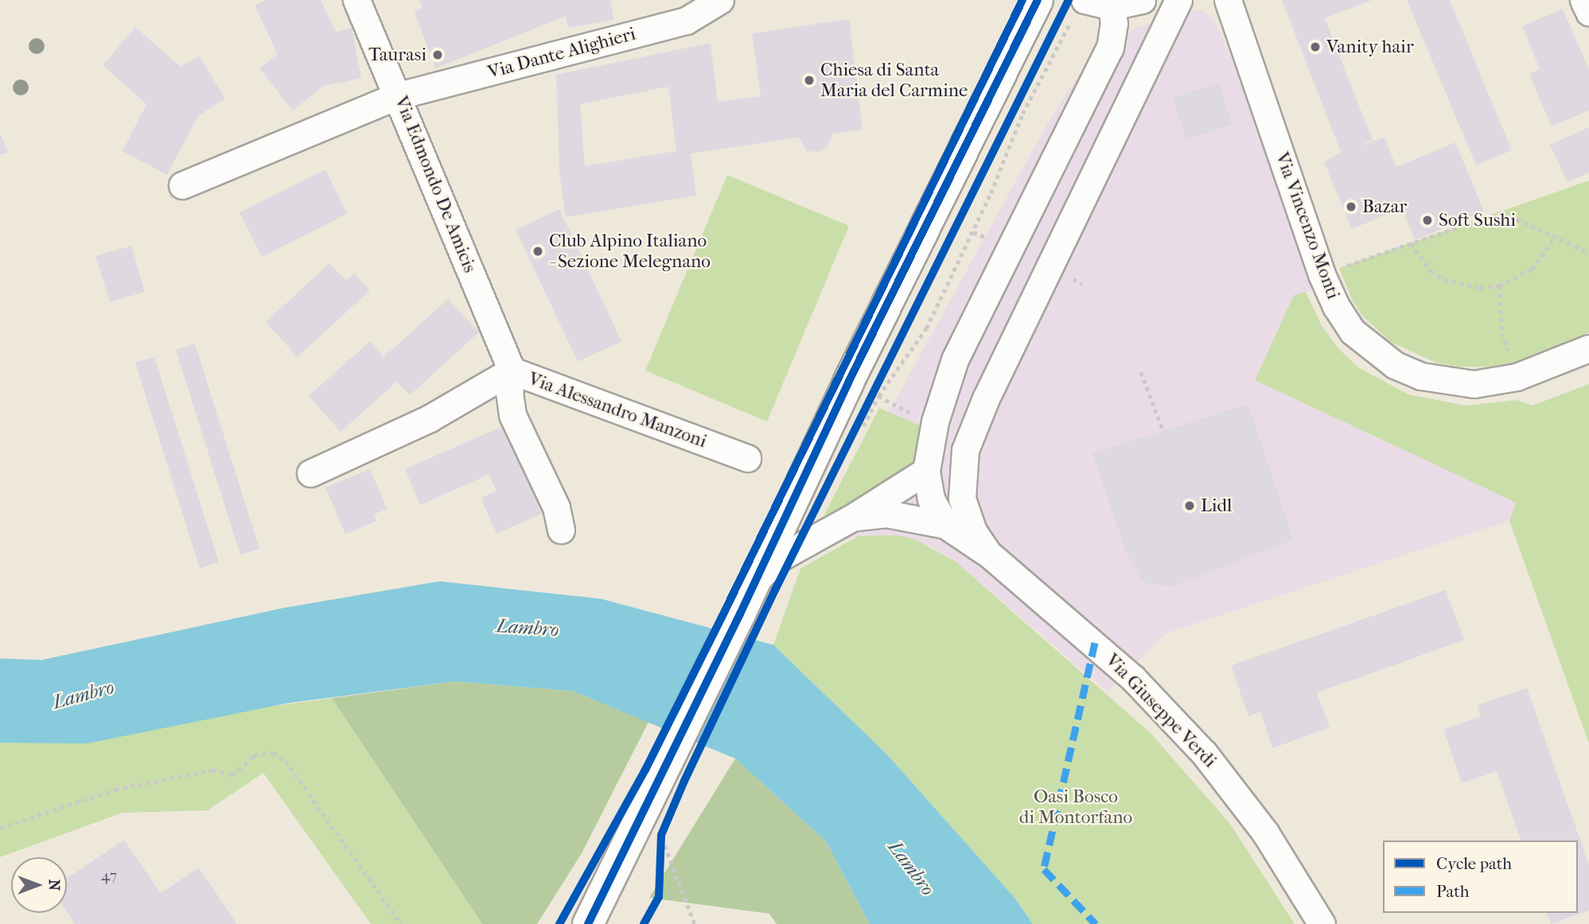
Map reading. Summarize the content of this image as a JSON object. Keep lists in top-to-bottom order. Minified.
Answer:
{"streets":{"street":["Via Dante Alighieri","Via Edmondo De Amicis","Via Vincenzo Monti","Via Alessandro Manzoni","Via Giuseppe Verdi"]},"crossings":[["Via Dante Alighieri","Via Edmondo De Amicis"],["Via Edmondo De Amicis","Via Alessandro Manzoni"]],"water":["Lambro"],"parks":["Oasi Bosco di Montorfano"],"places":["Vanity hair","Taurasi","Chiesa di Santa Maria del Carmine","Bazar","Soft Sushi","Club Alpino Italiano - Sezione Melegnano","Lidl"],"house_numbers":["47"],"legend":["Cycle path","Path"],"north":"right"}
